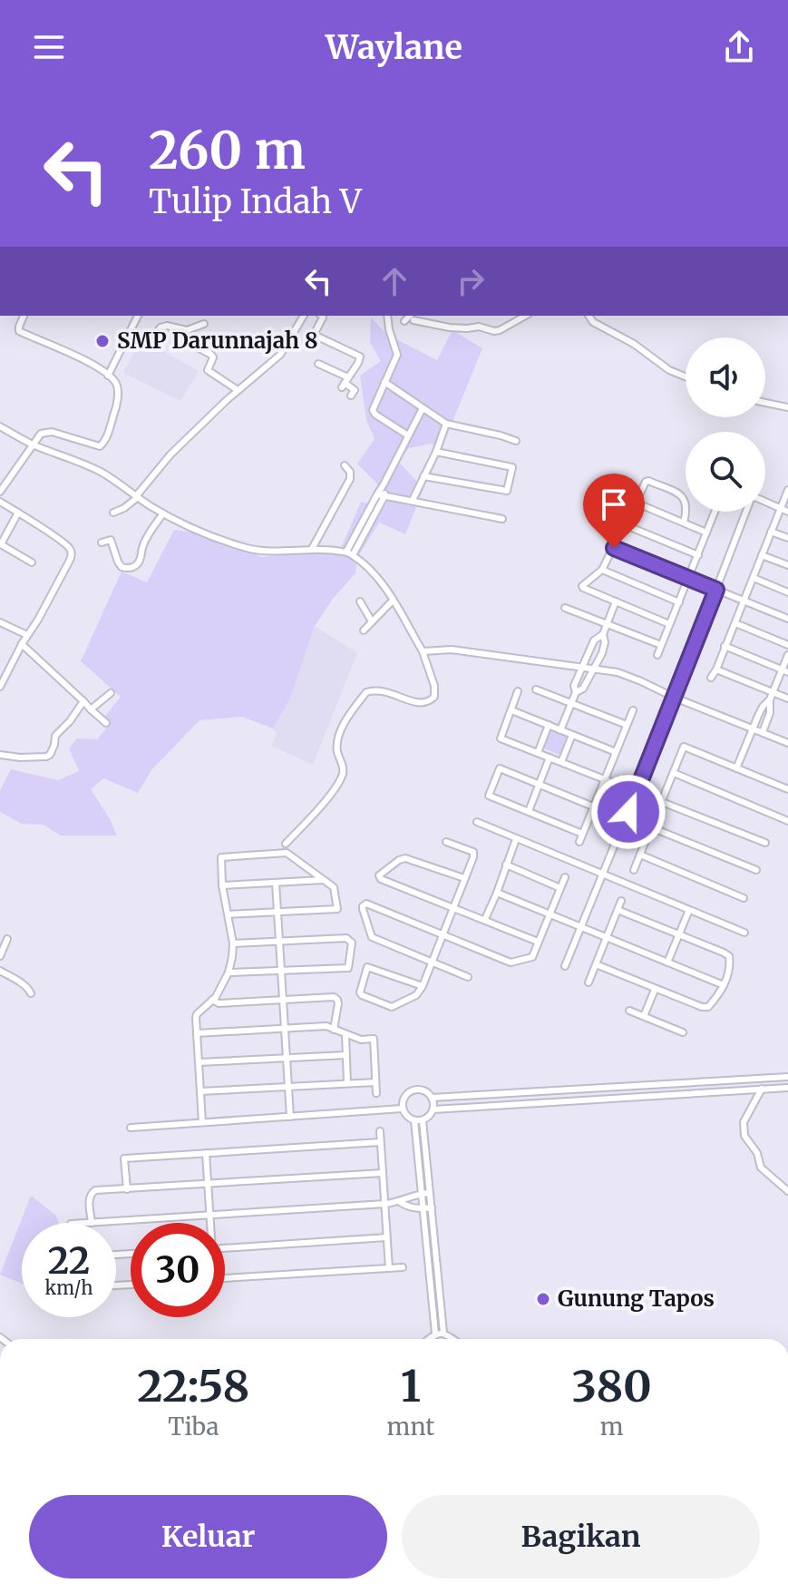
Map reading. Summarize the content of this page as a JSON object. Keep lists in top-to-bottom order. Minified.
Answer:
{"places":["SMP Darunnajah 8","Gunung Tapos"],"page":{"header":"Waylane","turn":["260 m","Tulip Indah V"],"speed":"22 km/h","limit":"30","eta":["22:58","Tiba","1","mnt","380","m"],"buttons":["Keluar","Bagikan"]}}
